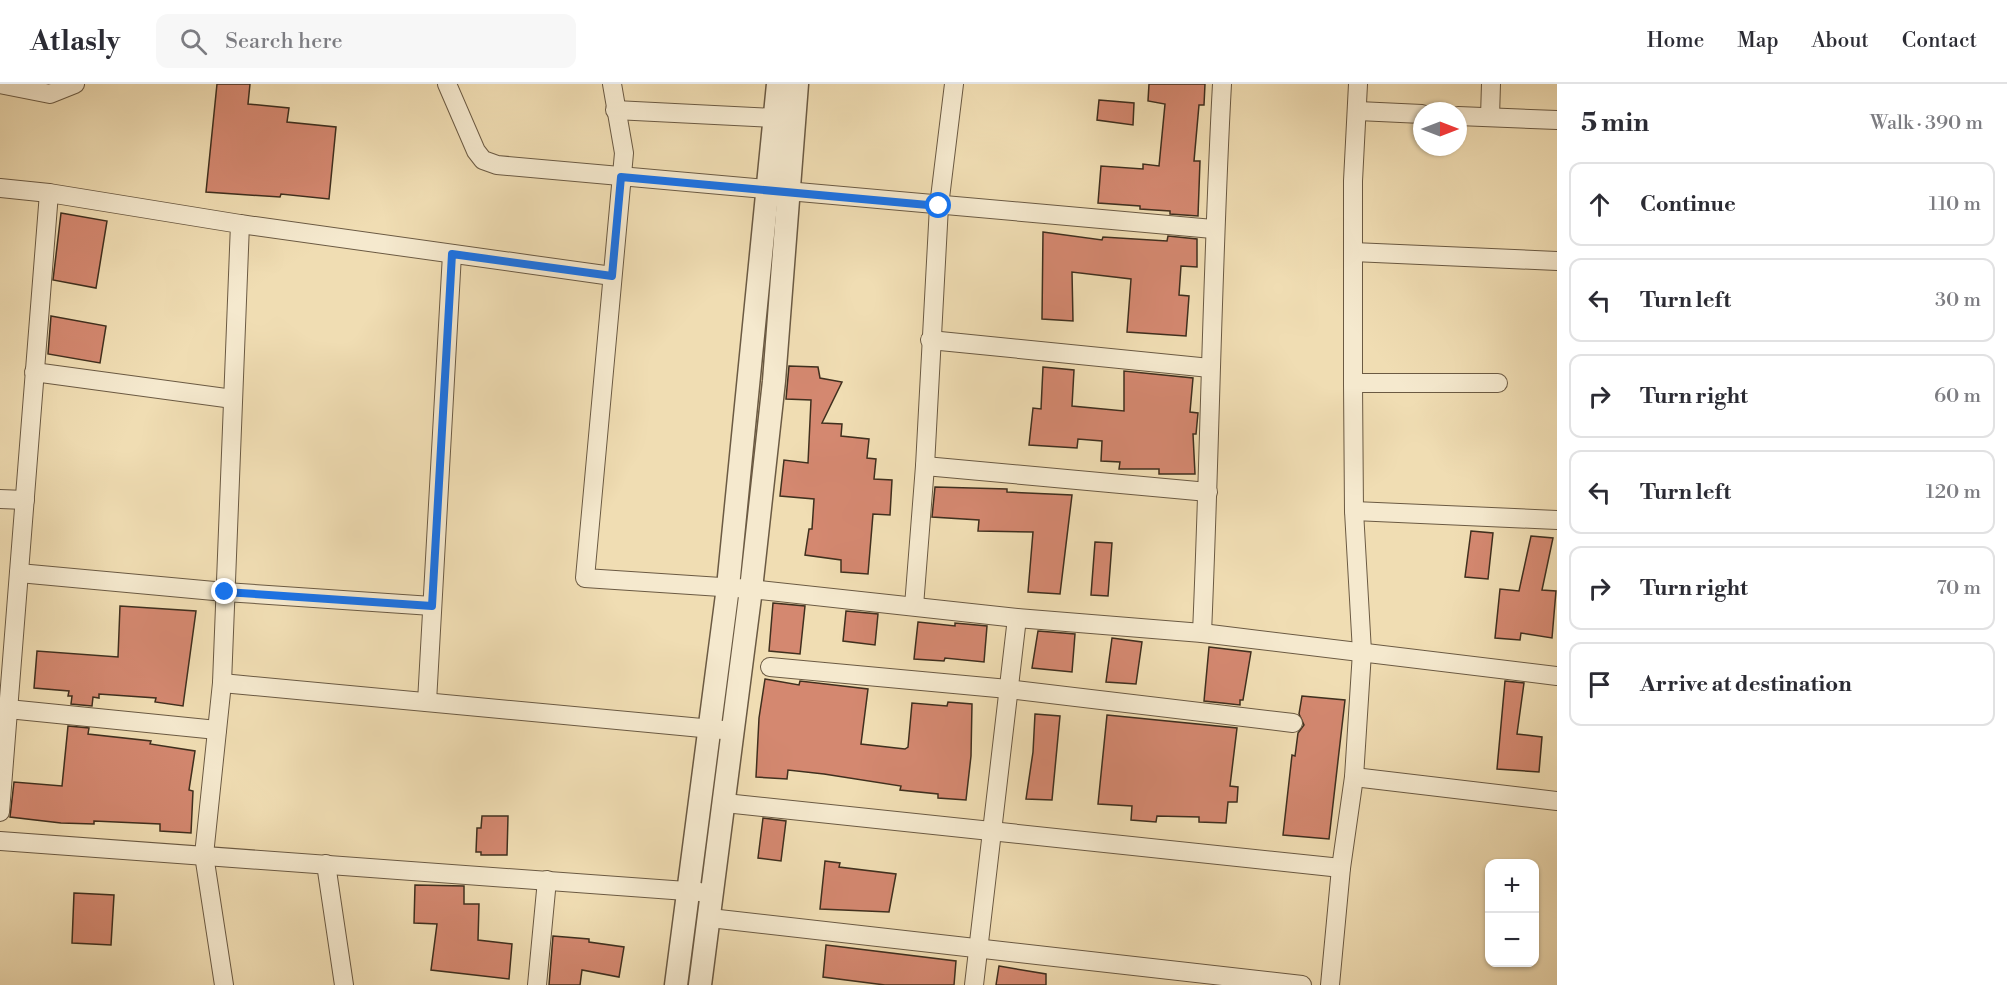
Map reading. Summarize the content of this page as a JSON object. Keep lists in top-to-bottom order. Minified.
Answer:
{"north":"right","page":{"header":"Atlasly","search":"Search here","nav":["Home","Map","About","Contact"],"heading":["5 min","Walk · 390 m"],"list":[["Continue","110 m"],["Turn left","30 m"],["Turn right","60 m"],["Turn left","120 m"],["Turn right","70 m"],"Arrive at destination"],"map_buttons":["+","−"]}}
